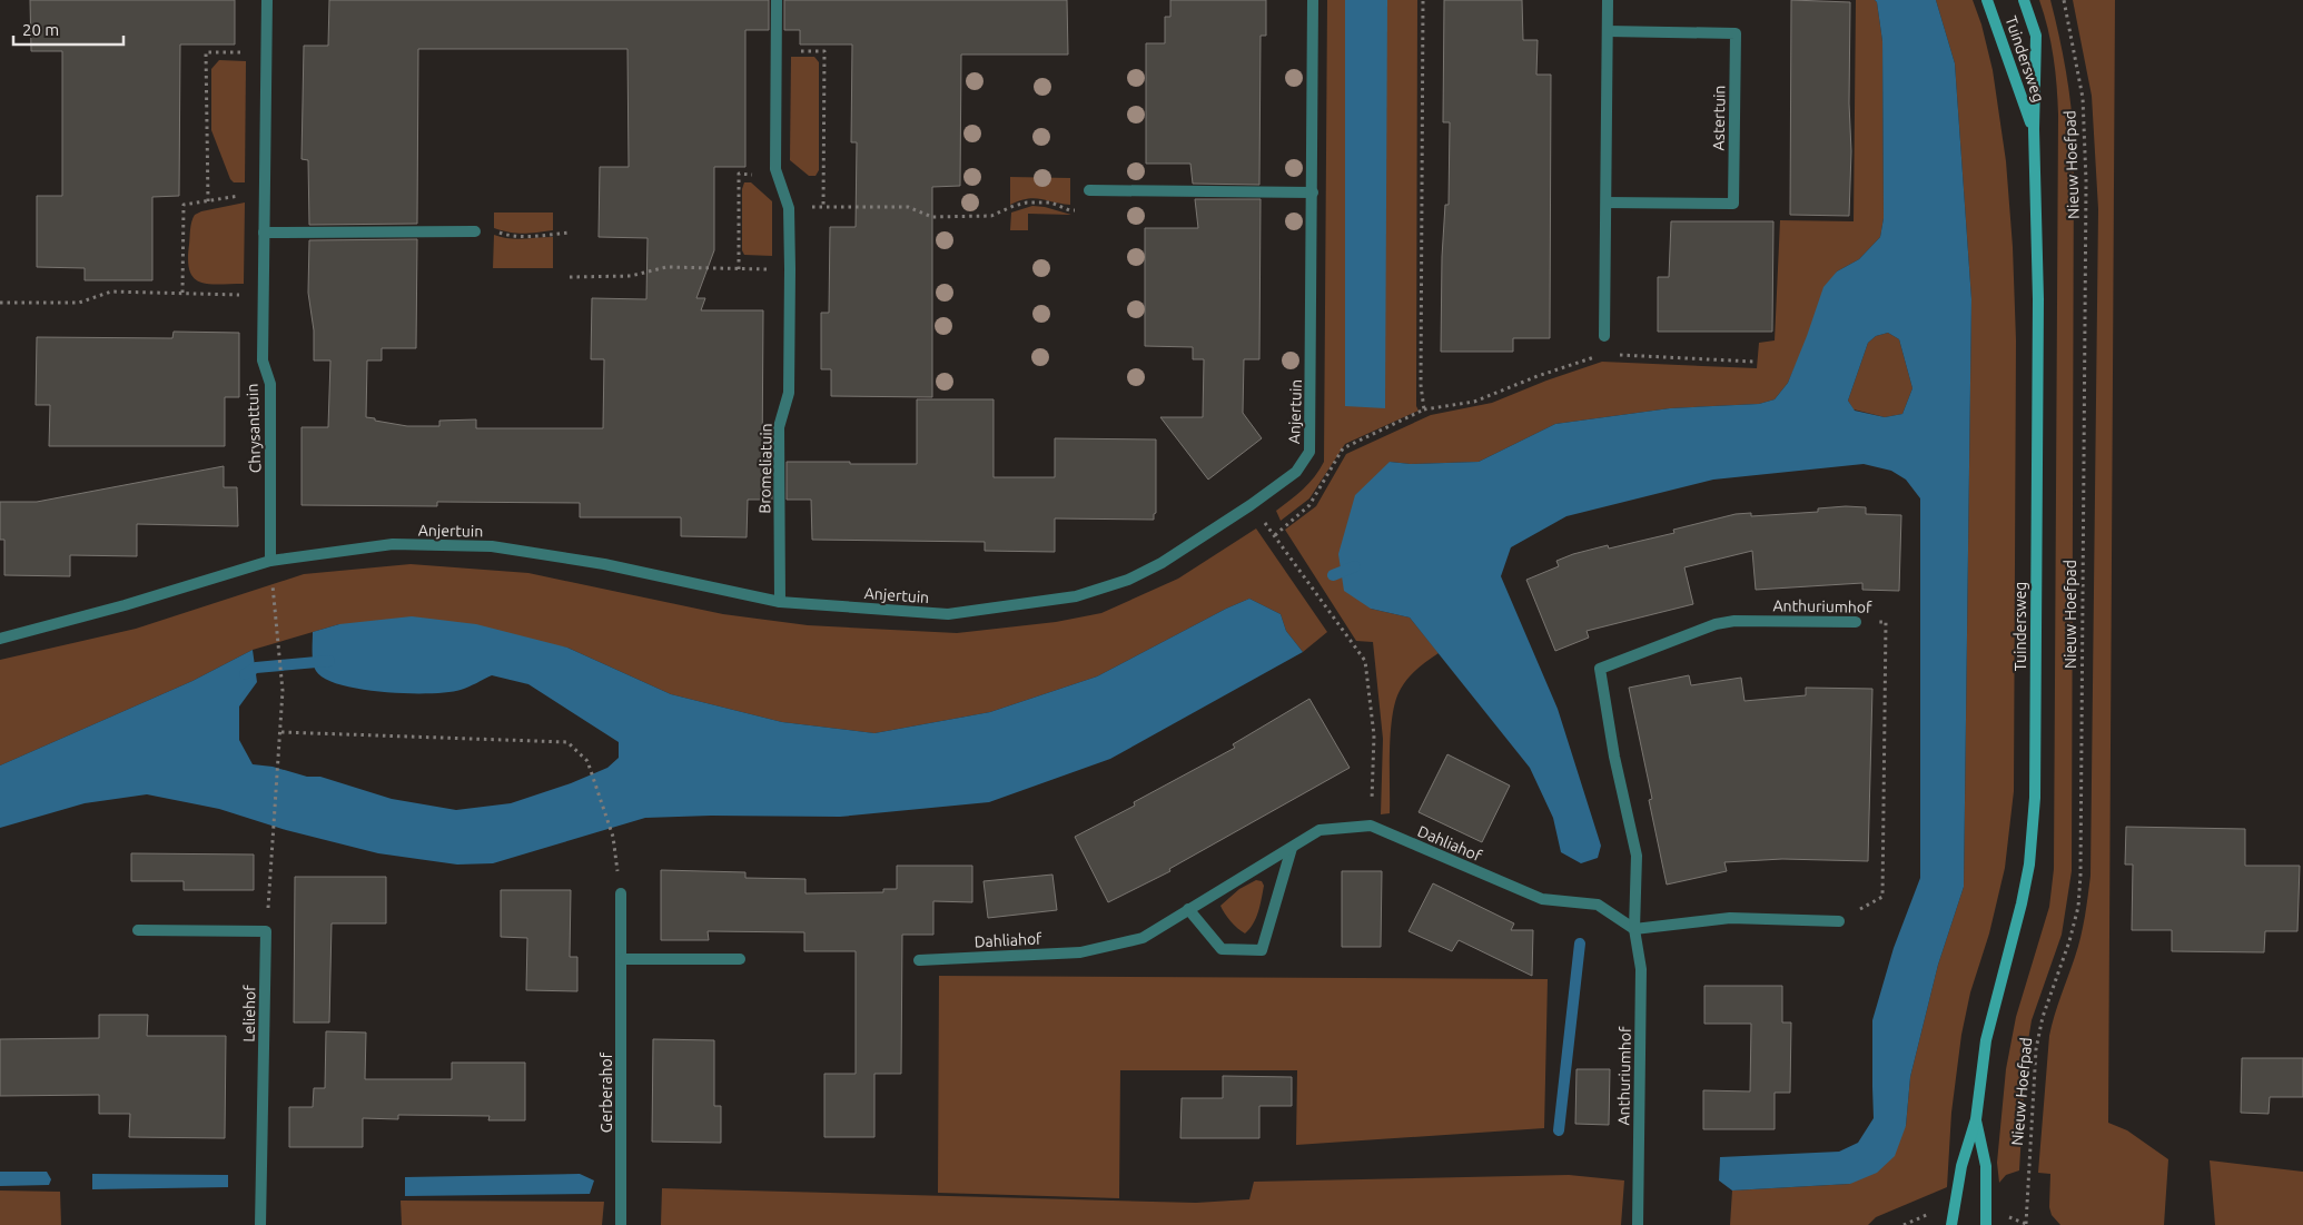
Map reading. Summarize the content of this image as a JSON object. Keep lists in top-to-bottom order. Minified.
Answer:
{"streets":{"main road":["Tuindersweg"],"street":["Astertuin","Anjertuin","Chrysanttuin","Bromeliatuin","Anthuriumhof","Dahliahof","Leliehof","Gerberahof"],"path":["Nieuw Hoefpad"]},"crossings":[["Anjertuin","Chrysanttuin"],["Anjertuin","Bromeliatuin"],["Anthuriumhof","Dahliahof"]],"scale_bar":"20 m"}
